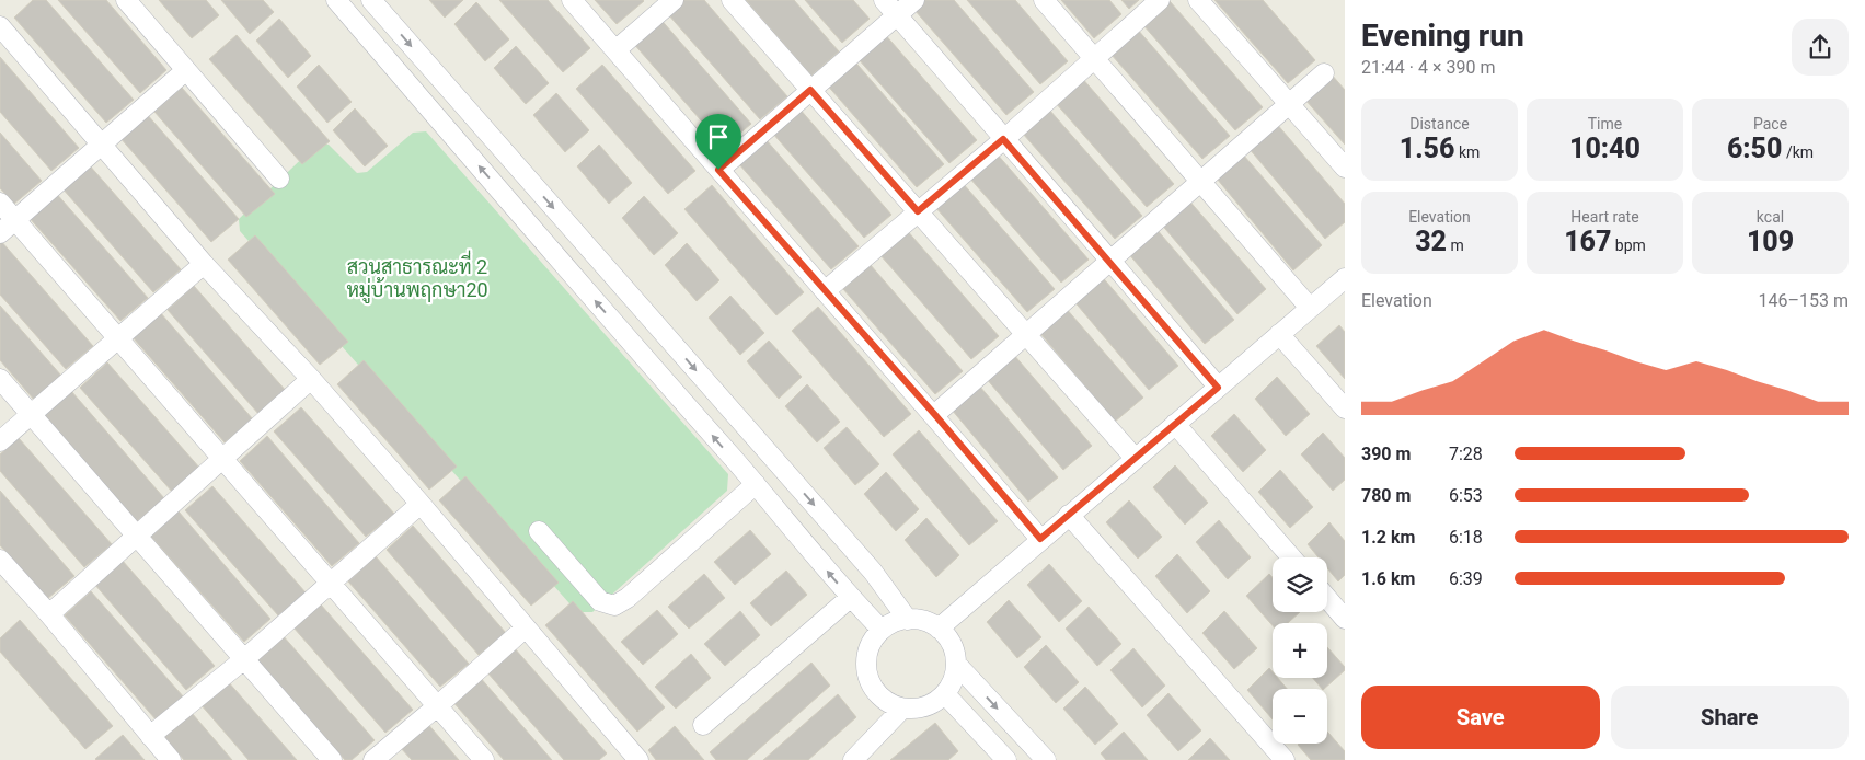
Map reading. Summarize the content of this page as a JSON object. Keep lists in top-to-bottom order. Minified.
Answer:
{"parks":["สวนสาธารณะที่ 2 หมู่บ้านพฤกษา20"],"page":{"heading":["Evening run","21:44 · 4 × 390 m"],"stats":[["Distance","1.56 km"],["Time","10:40"],["Pace","6:50 /km"],["Elevation","32 m"],["Heart rate","167 bpm"],["kcal","109"]],"chart":["Elevation","146–153 m"],"list":[{"name":"390 m","note":"7:28"},{"name":"780 m","note":"6:53"},{"name":"1.2 km","note":"6:18"},{"name":"1.6 km","note":"6:39"}],"map_buttons":["+","−"],"buttons":["Save","Share"]}}
